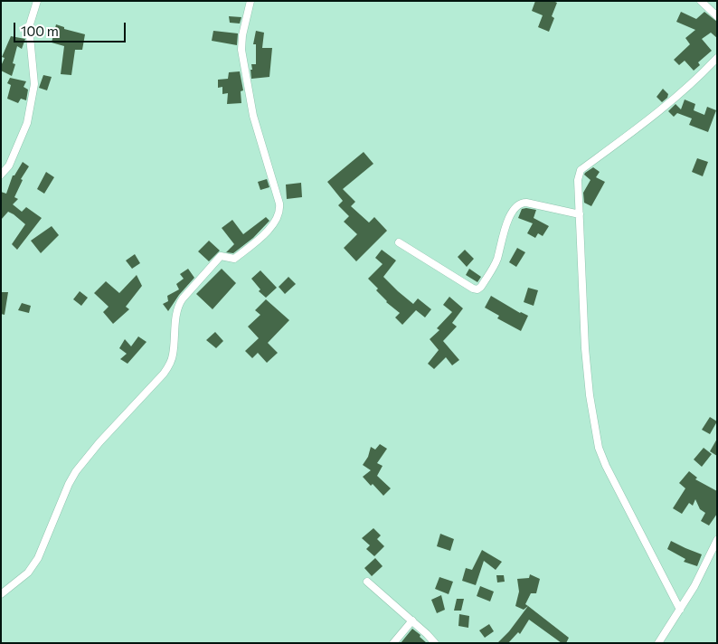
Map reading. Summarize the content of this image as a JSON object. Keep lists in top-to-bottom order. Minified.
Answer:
{"scale_bar":"100 m"}
